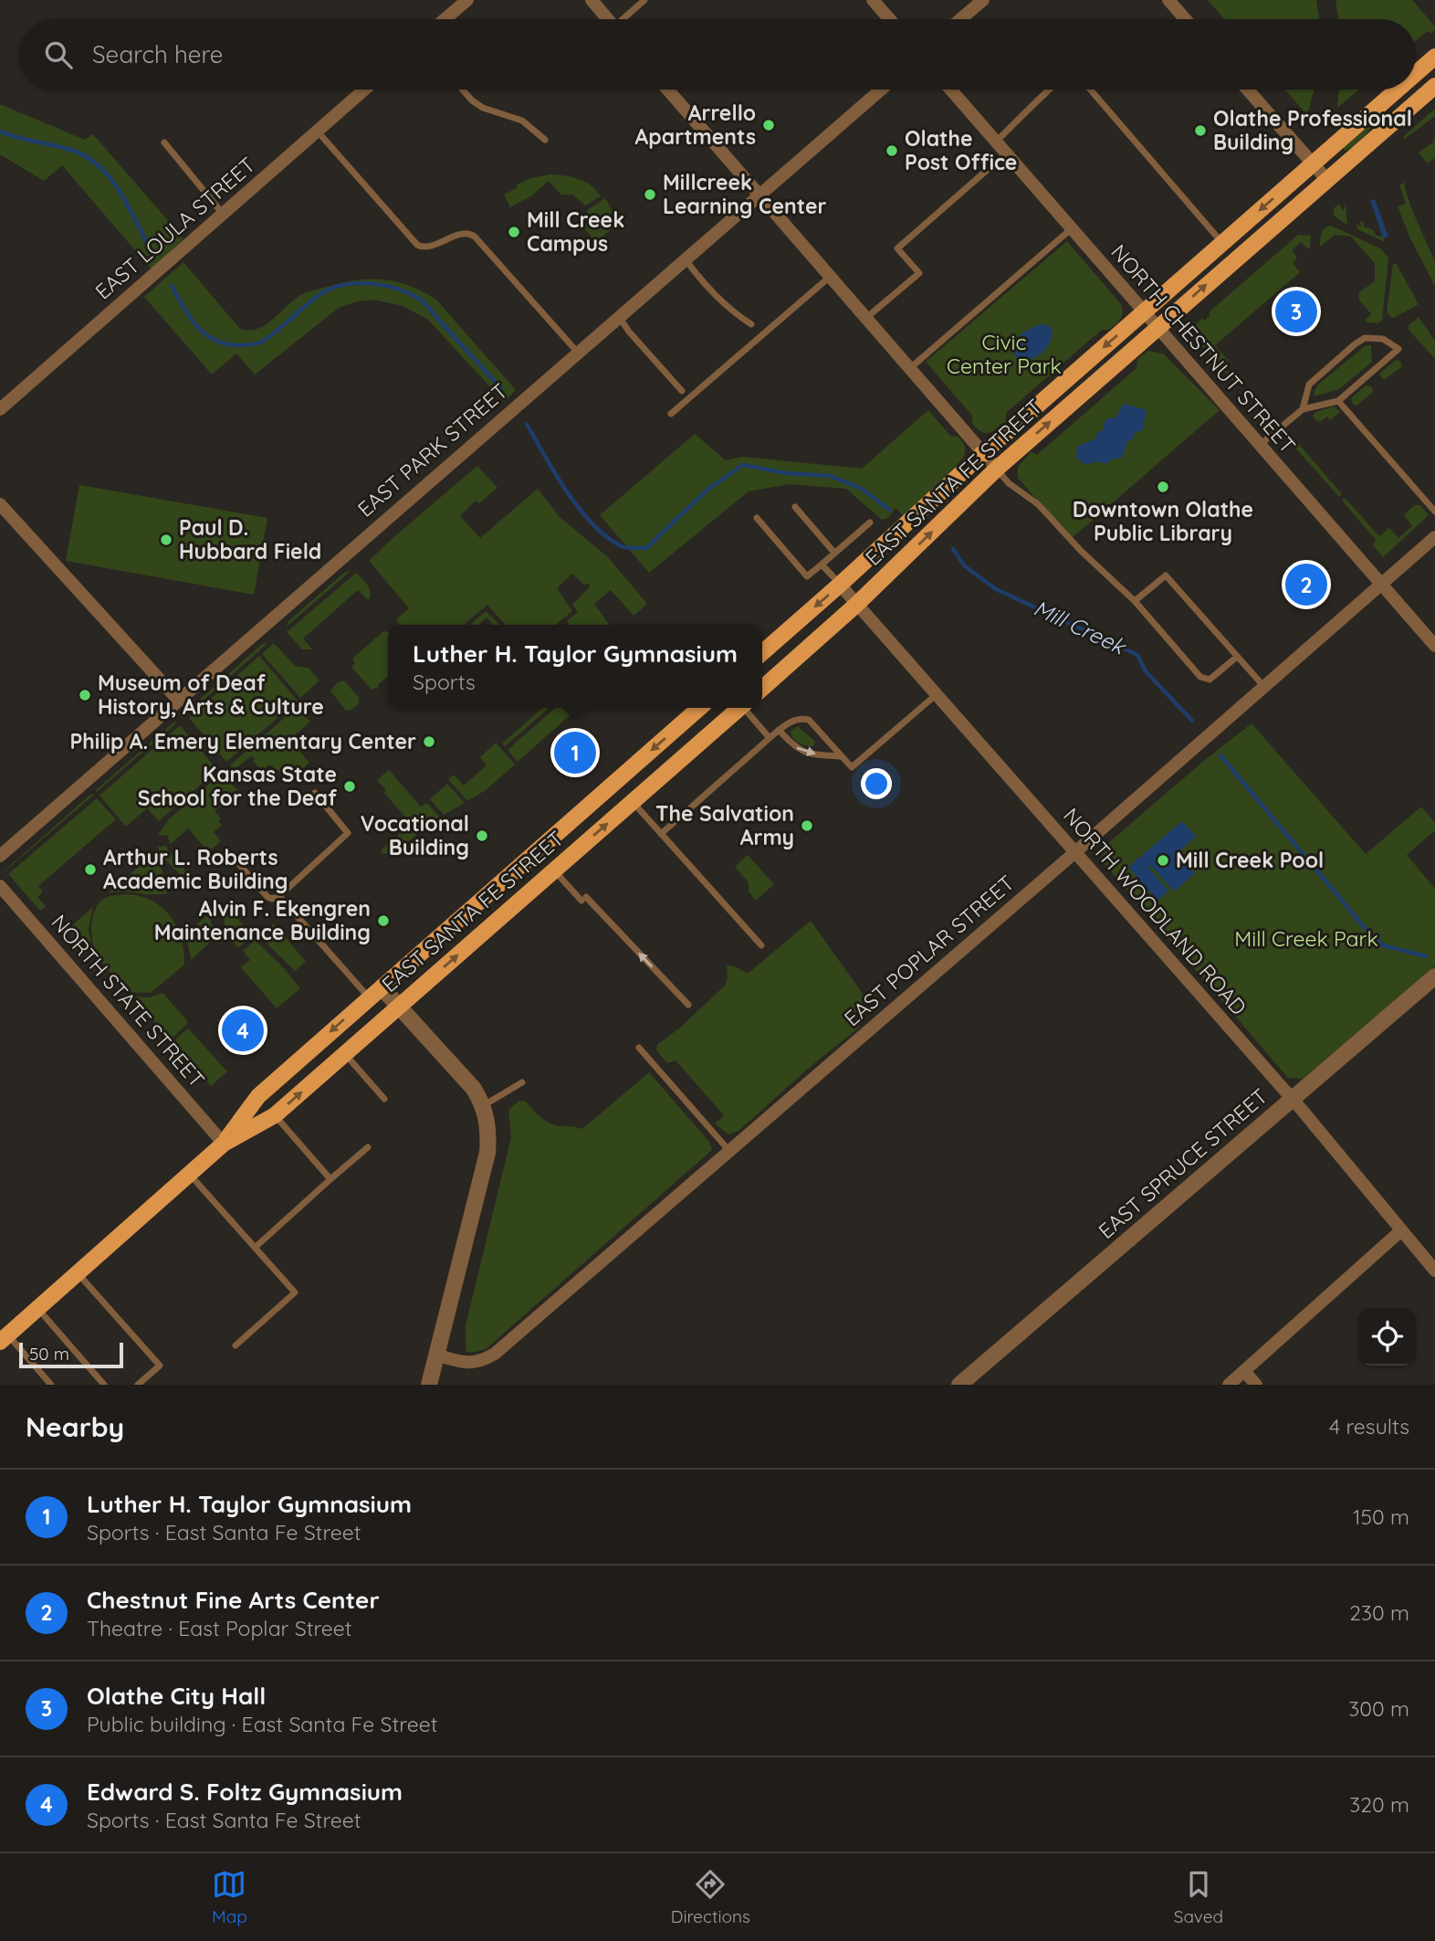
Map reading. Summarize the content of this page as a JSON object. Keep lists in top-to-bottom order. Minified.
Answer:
{"streets":{"main road":["EAST SANTA FE STREET"],"street":["EAST LOULA STREET","NORTH CHESTNUT STREET","EAST PARK STREET","NORTH WOODLAND ROAD","EAST POPLAR STREET","NORTH STATE STREET","EAST SPRUCE STREET"]},"crossings":[["NORTH CHESTNUT STREET","EAST SANTA FE STREET"],["NORTH CHESTNUT STREET","EAST POPLAR STREET"],["EAST SANTA FE STREET","NORTH WOODLAND ROAD"],["EAST SANTA FE STREET","NORTH STATE STREET"],["NORTH WOODLAND ROAD","EAST POPLAR STREET"],["NORTH WOODLAND ROAD","EAST SPRUCE STREET"]],"water":["Mill Creek"],"parks":["Civic Center Park","Mill Creek Park"],"places":["Arrello Apartments","Olathe Professional Building","Olathe Post Office","Millcreek Learning Center","Mill Creek Campus","Downtown Olathe Public Library","Paul D. Hubbard Field","Museum of Deaf History, Arts & Culture","Philip A. Emery Elementary Center","Kansas State School for the Deaf","The Salvation Army","Vocational Building","Mill Creek Pool","Arthur L. Roberts Academic Building","Alvin F. Ekengren Maintenance Building"],"scale_bar":"50 m","page":{"search":"Search here","pins":["3","2","1","4"],"popup":["Luther H. Taylor Gymnasium","Sports"],"scale":"50 m","heading":["Nearby","4 results"],"list":[{"mark":"1","name":"Luther H. Taylor Gymnasium","note":"Sports · East Santa Fe Street","value":"150 m"},{"mark":"2","name":"Chestnut Fine Arts Center","note":"Theatre · East Poplar Street","value":"230 m"},{"mark":"3","name":"Olathe City Hall","note":"Public building · East Santa Fe Street","value":"300 m"},{"mark":"4","name":"Edward S. Foltz Gymnasium","note":"Sports · East Santa Fe Street","value":"320 m"}],"nav":["Map","Directions","Saved"]}}
